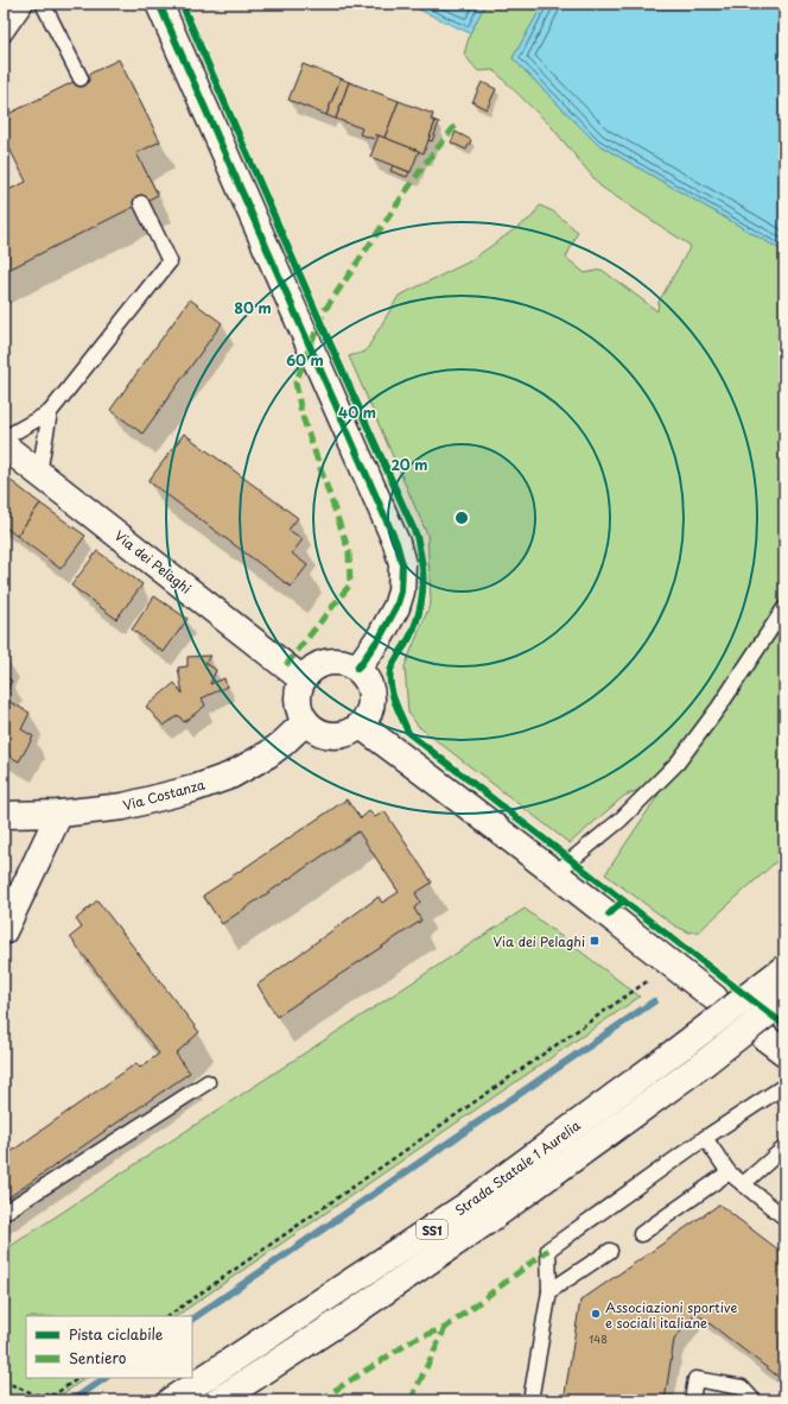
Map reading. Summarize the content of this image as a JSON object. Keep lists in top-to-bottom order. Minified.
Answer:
{"streets":{"main road":["Via dei Pelaghi","Via Costanza","Strada Statale 1 Aurelia","SS1"]},"crossings":[["Via dei Pelaghi","Via Costanza"]],"places":{"transit":["Via dei Pelaghi"],"other":["Associazioni sportive e sociali italiane"]},"house_numbers":["148"],"legend":["Pista ciclabile","Sentiero"],"rings":["80 m","60 m","40 m","20 m"]}
